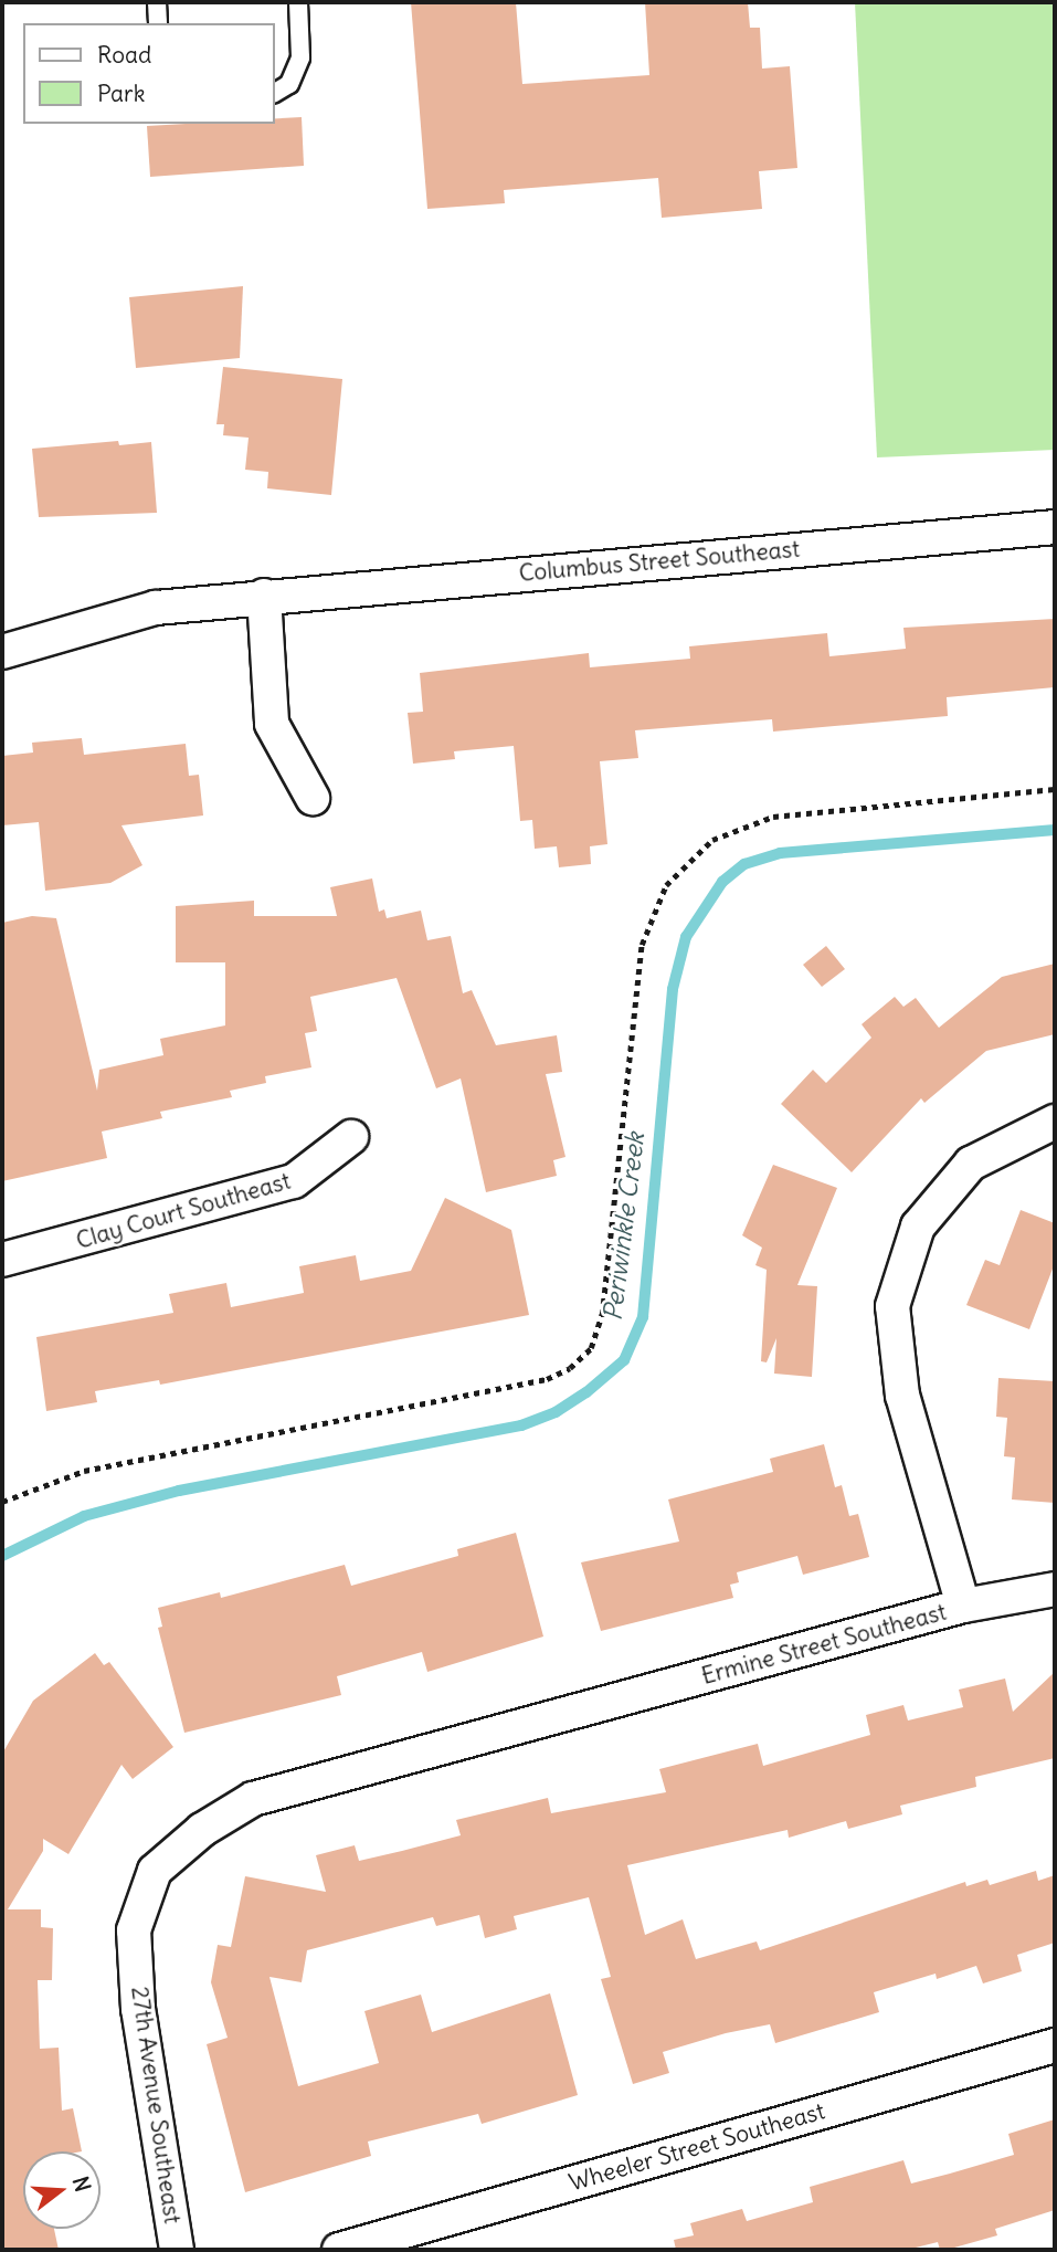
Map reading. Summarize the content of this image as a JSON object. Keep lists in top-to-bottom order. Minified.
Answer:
{"streets":{"street":["Columbus Street Southeast","Clay Court Southeast","Ermine Street Southeast","27th Avenue Southeast","Wheeler Street Southeast"]},"crossings":[["Ermine Street Southeast","27th Avenue Southeast"]],"water":["Periwinkle Creek"],"legend":["Road","Park"],"north":"right"}
